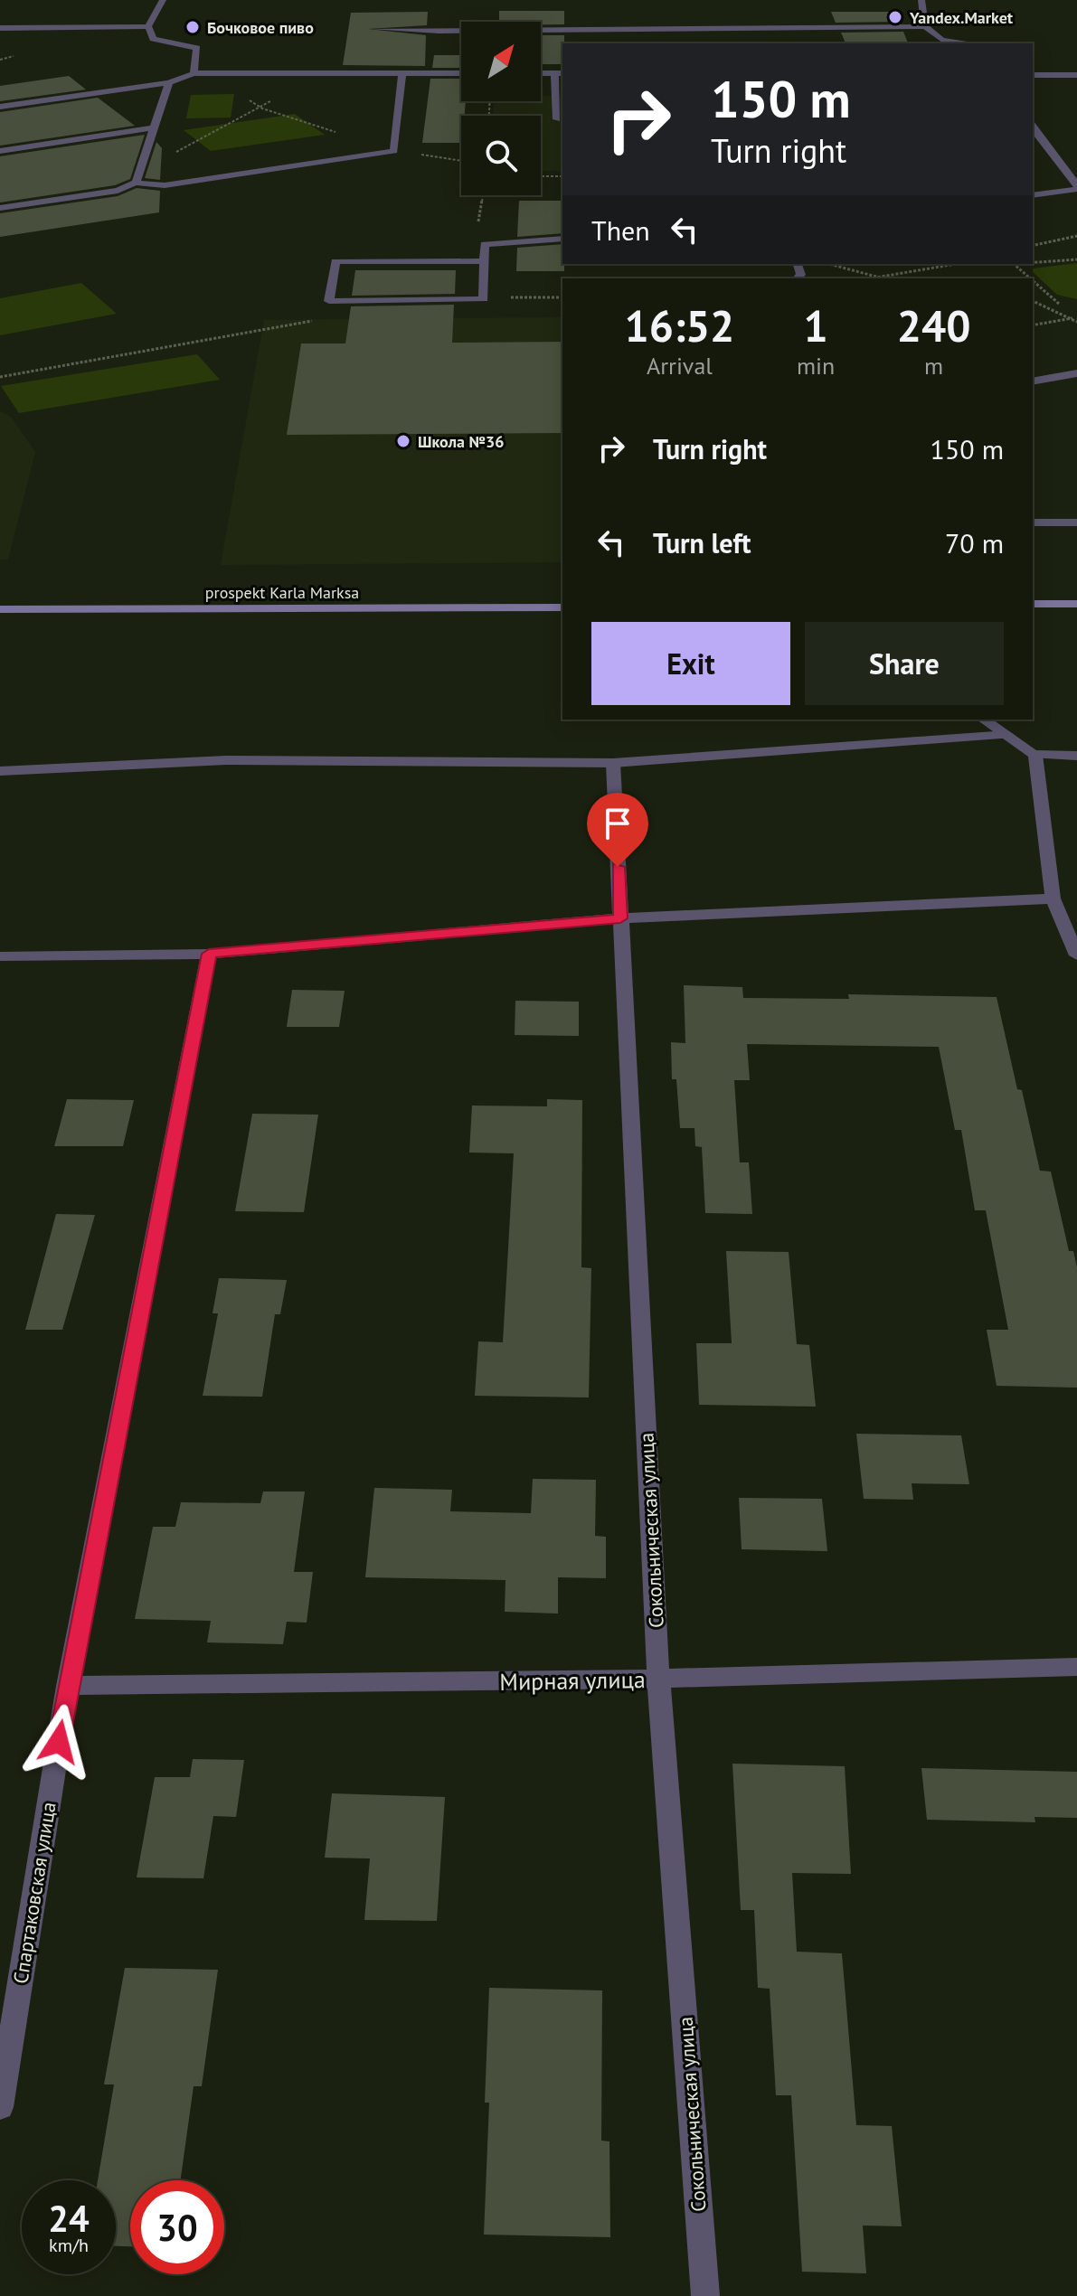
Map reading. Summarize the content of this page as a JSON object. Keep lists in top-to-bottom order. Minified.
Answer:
{"streets":{"street":["prospekt Karla Marksa","Сокольническая улица","Мирная улица","Спартаковская улица"]},"crossings":[["Сокольническая улица","Мирная улица"],["Мирная улица","Спартаковская улица"]],"places":["Yandex.Market","Бочковое пиво","Школа №36"],"north":"top right","page":{"turn":["150 m","Turn right"],"then":"Then","eta":["16:52","Arrival","1","min","240","m"],"list":[{"name":"Turn right","value":"150 m"},{"name":"Turn left","value":"70 m"}],"buttons":["Exit","Share"],"speed":"24 km/h","limit":"30"}}
